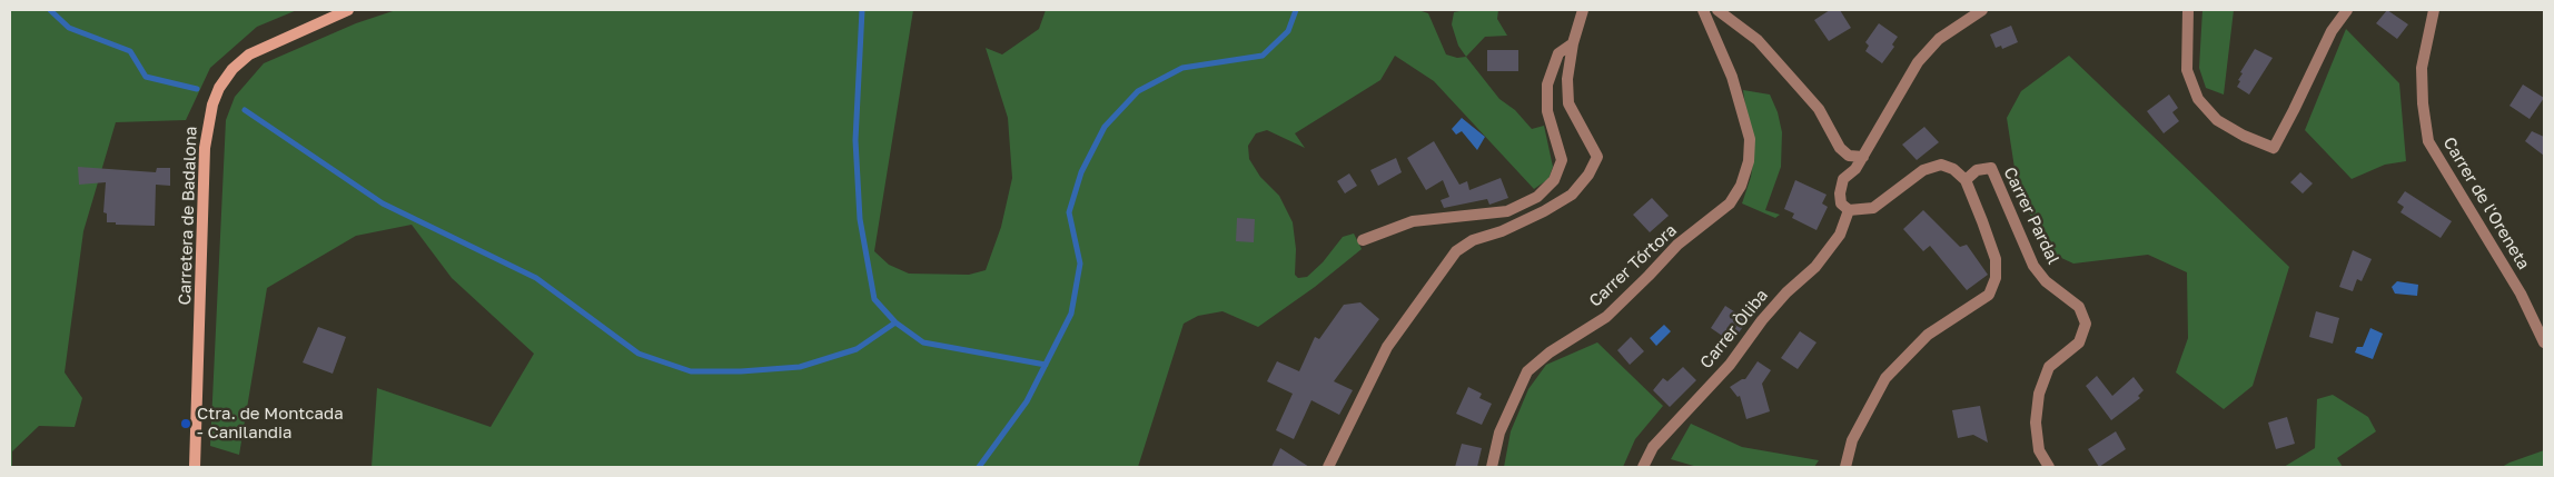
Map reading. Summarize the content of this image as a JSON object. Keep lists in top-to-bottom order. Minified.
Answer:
{"streets":{"street":["Carrer de l'Oreneta","Carretera de Badalona","Carrer Pardal","Carrer Tórtora","Carrer Òliba"]},"places":["Ctra. de Montcada - Canilandia"]}
